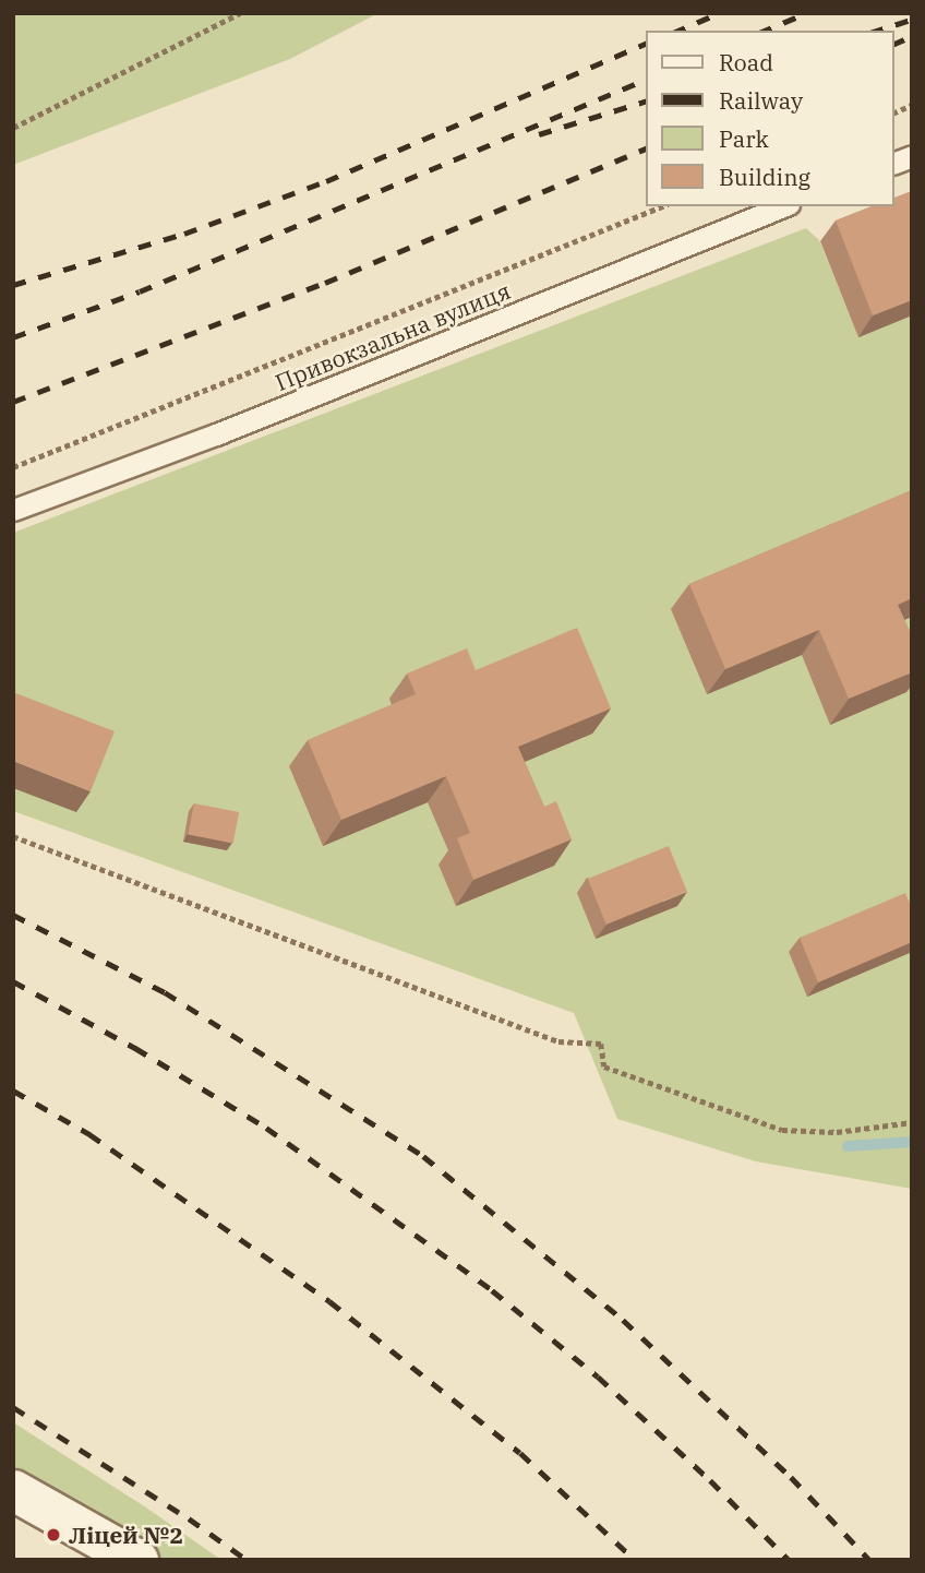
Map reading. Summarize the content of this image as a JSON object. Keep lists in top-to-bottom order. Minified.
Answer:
{"streets":{"lane":["Привокзальна вулиця"]},"places":["Ліцей №2"],"legend":["Road","Railway","Park","Building"]}
